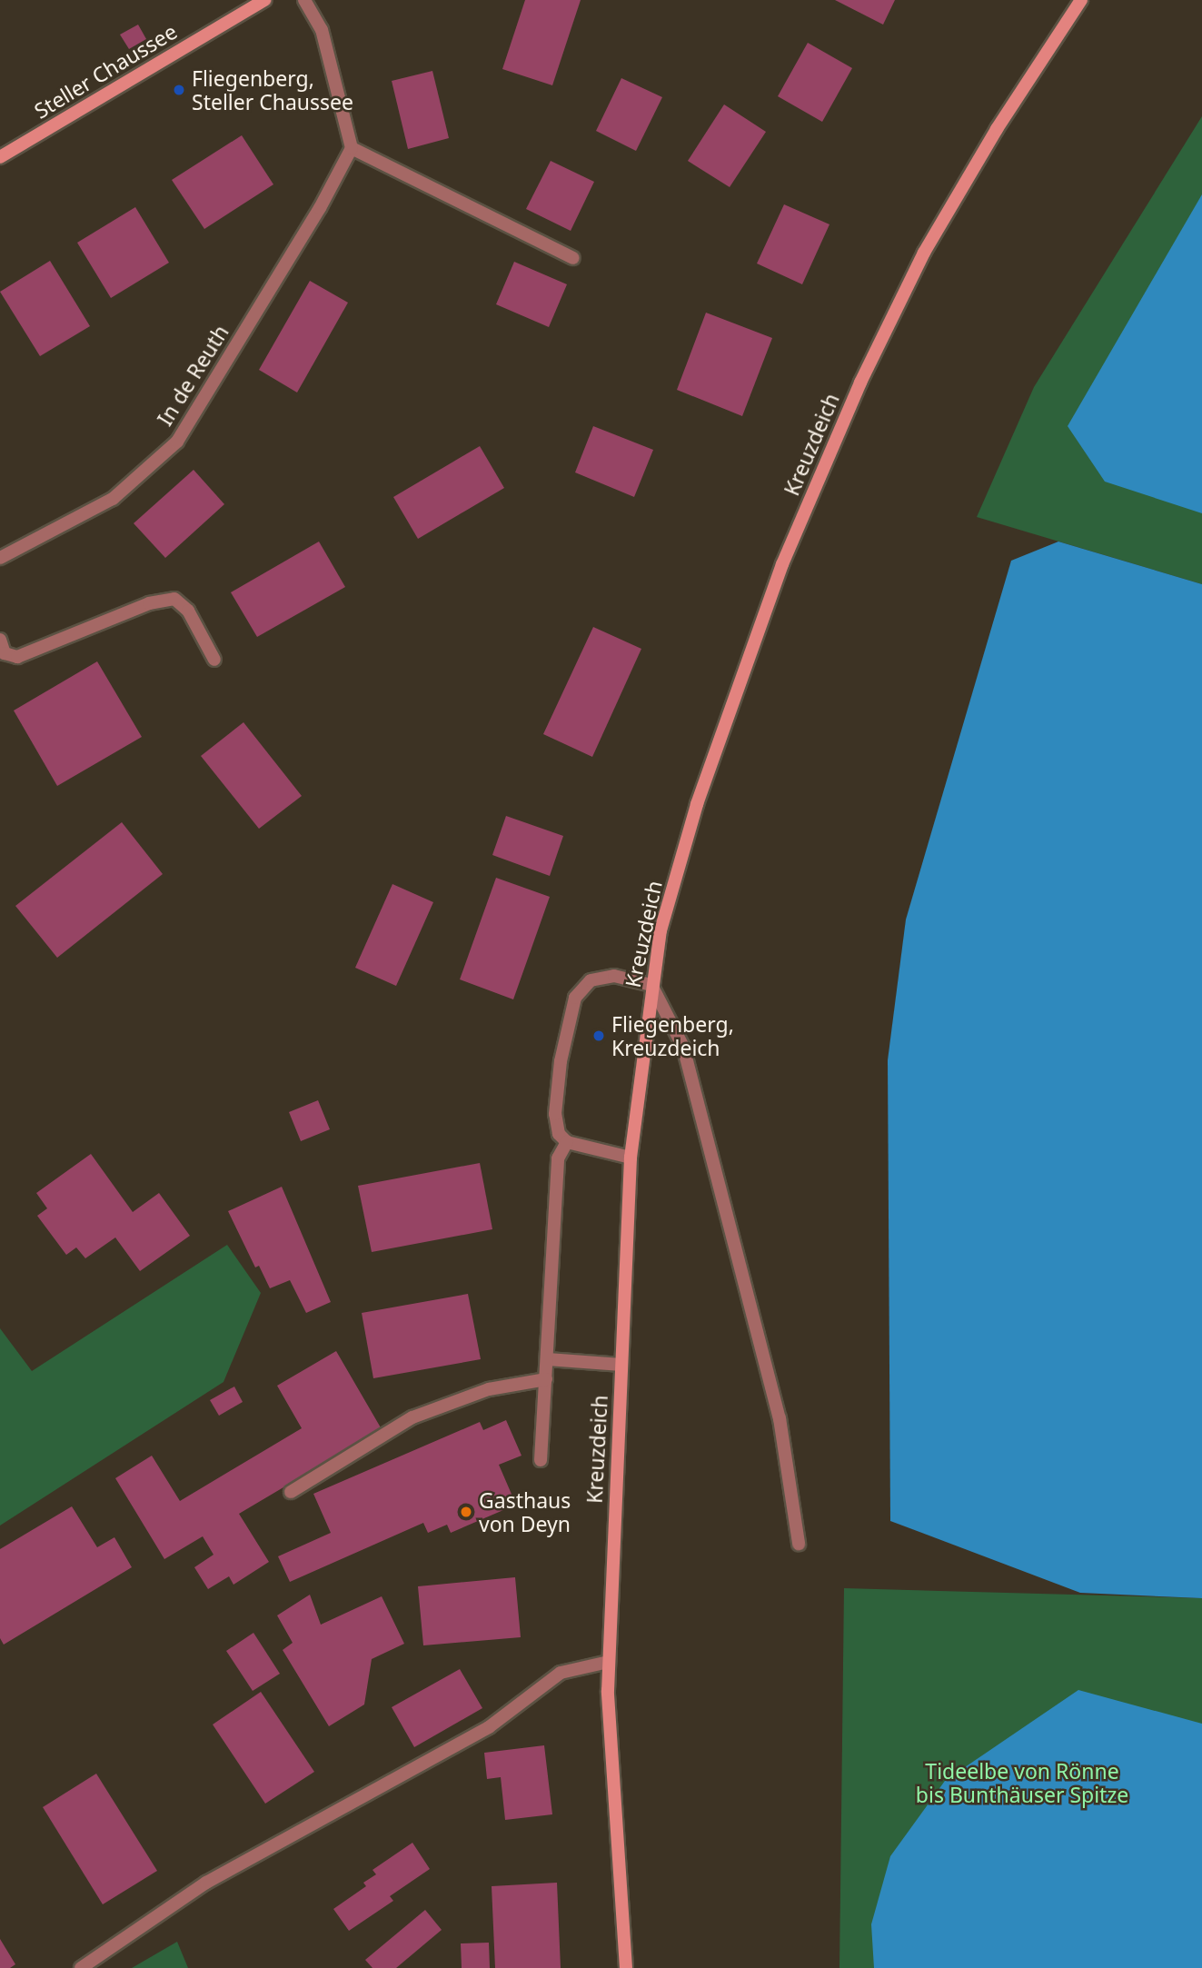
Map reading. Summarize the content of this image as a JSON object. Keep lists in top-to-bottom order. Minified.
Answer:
{"streets":{"street":["Steller Chaussee","In de Reuth","Kreuzdeich"]},"parks":["Tideelbe von Rönne bis Bunthäuser Spitze"],"places":["Fliegenberg, Steller Chaussee","Fliegenberg, Kreuzdeich","Gasthaus von Deyn"]}
